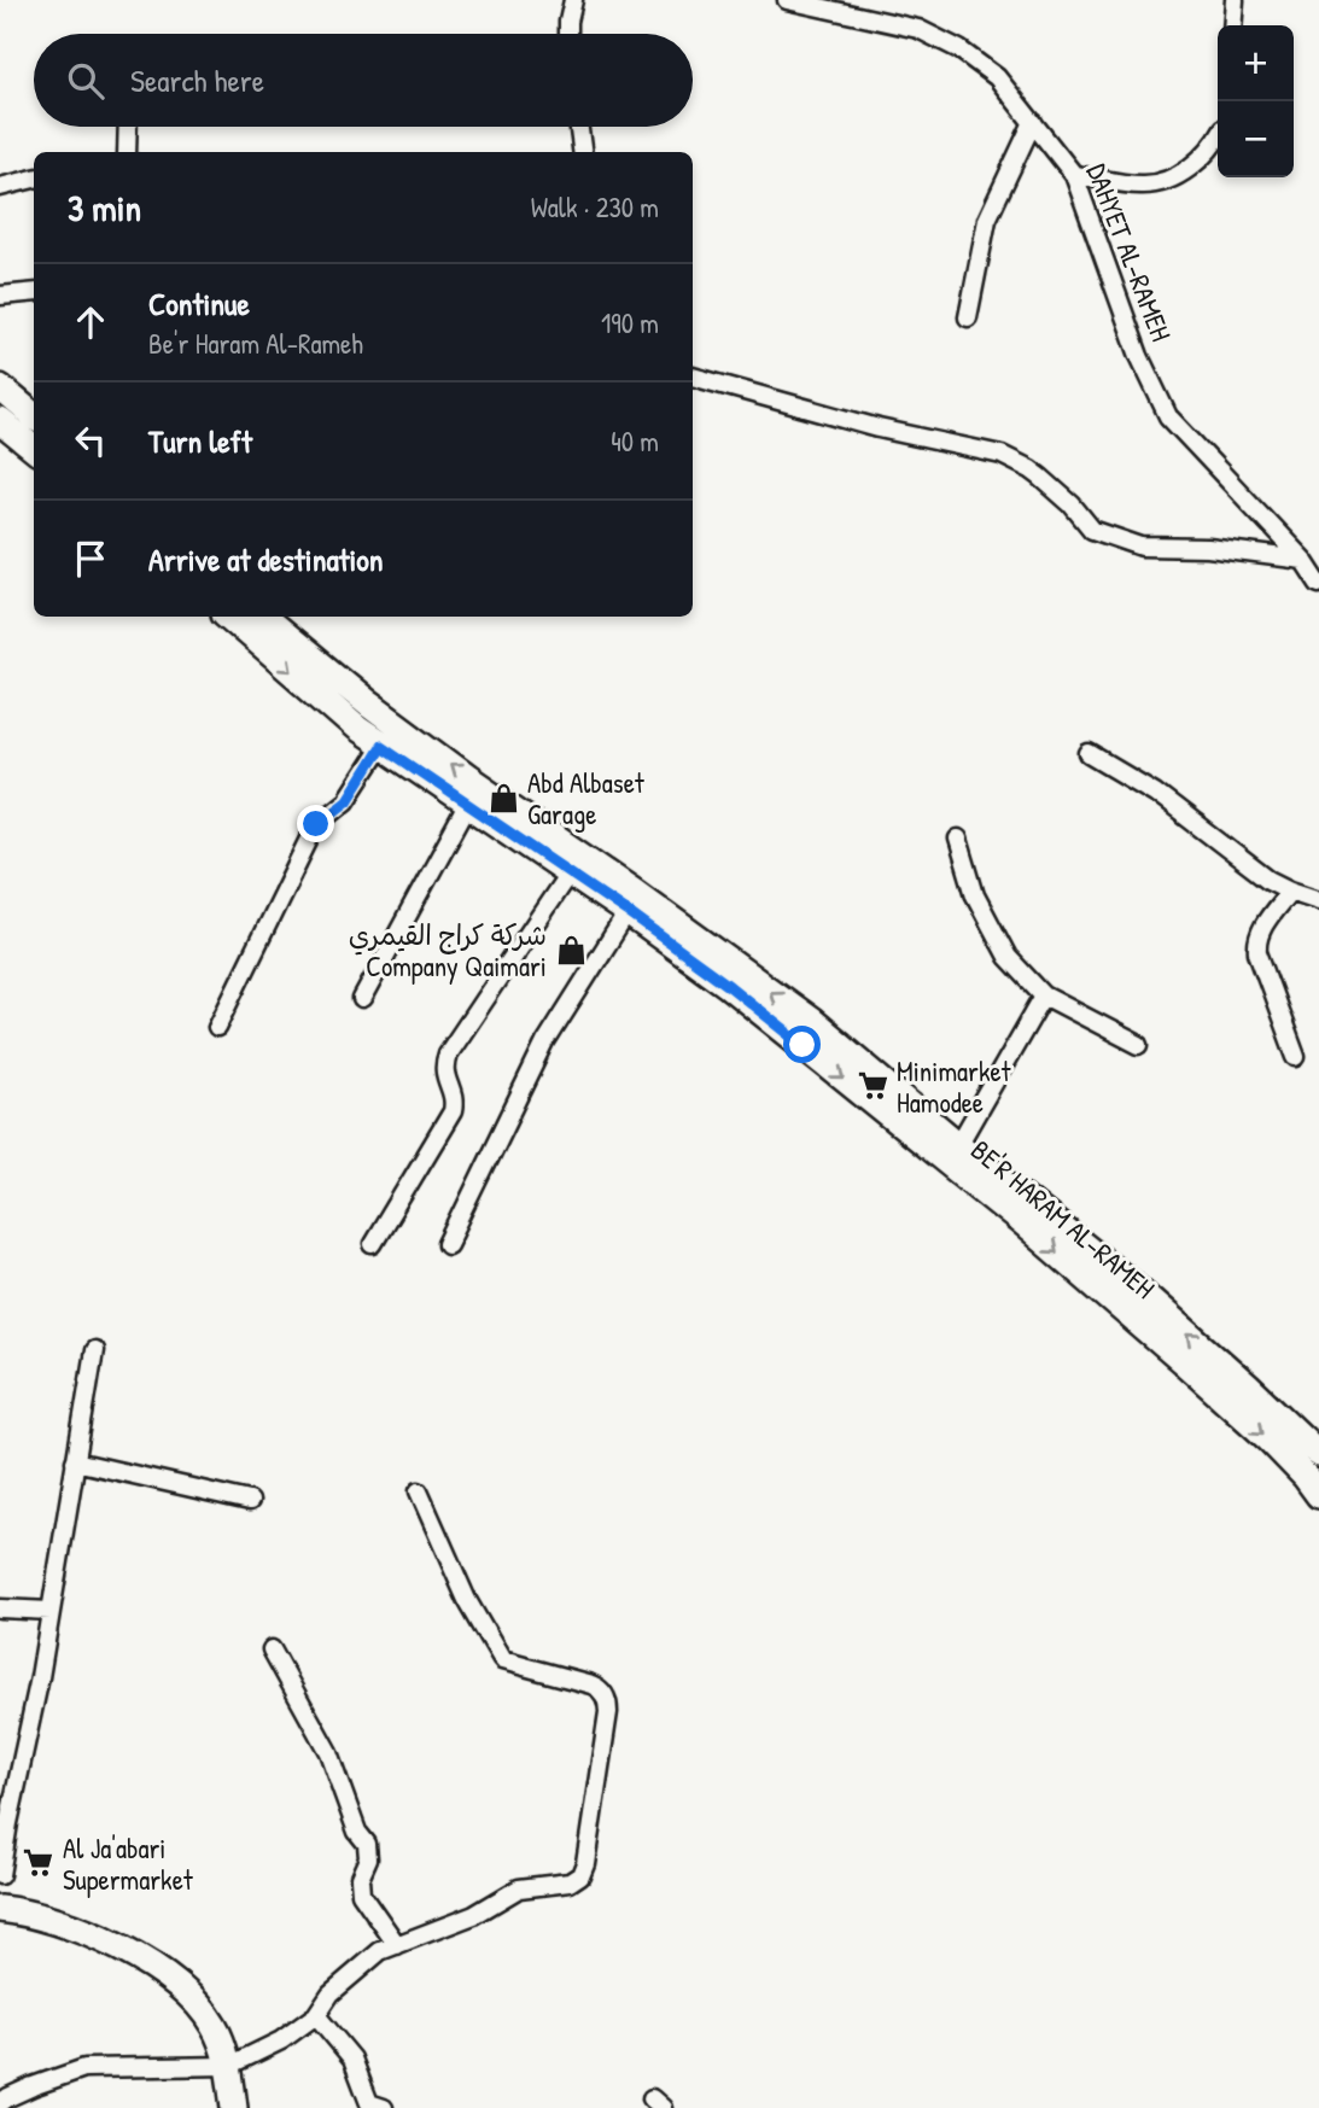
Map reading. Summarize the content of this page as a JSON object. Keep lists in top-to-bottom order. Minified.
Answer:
{"streets":{"main road":["BE'R HARAM AL-RAMEH"],"street":["DAHYET AL-RAMEH"]},"places":{"shop":["Abd Albaset Garage","شركة كراج القيمري Company Qaimari"],"supermarket":["Minimarket Hamodee","Al Ja'abari Supermarket"]},"page":{"map_buttons":["+","−"],"search":"Search here","heading":["3 min","Walk · 230 m"],"list":[["Continue","Be'r Haram Al-Rameh","190 m"],["Turn left","40 m"],"Arrive at destination"]}}
